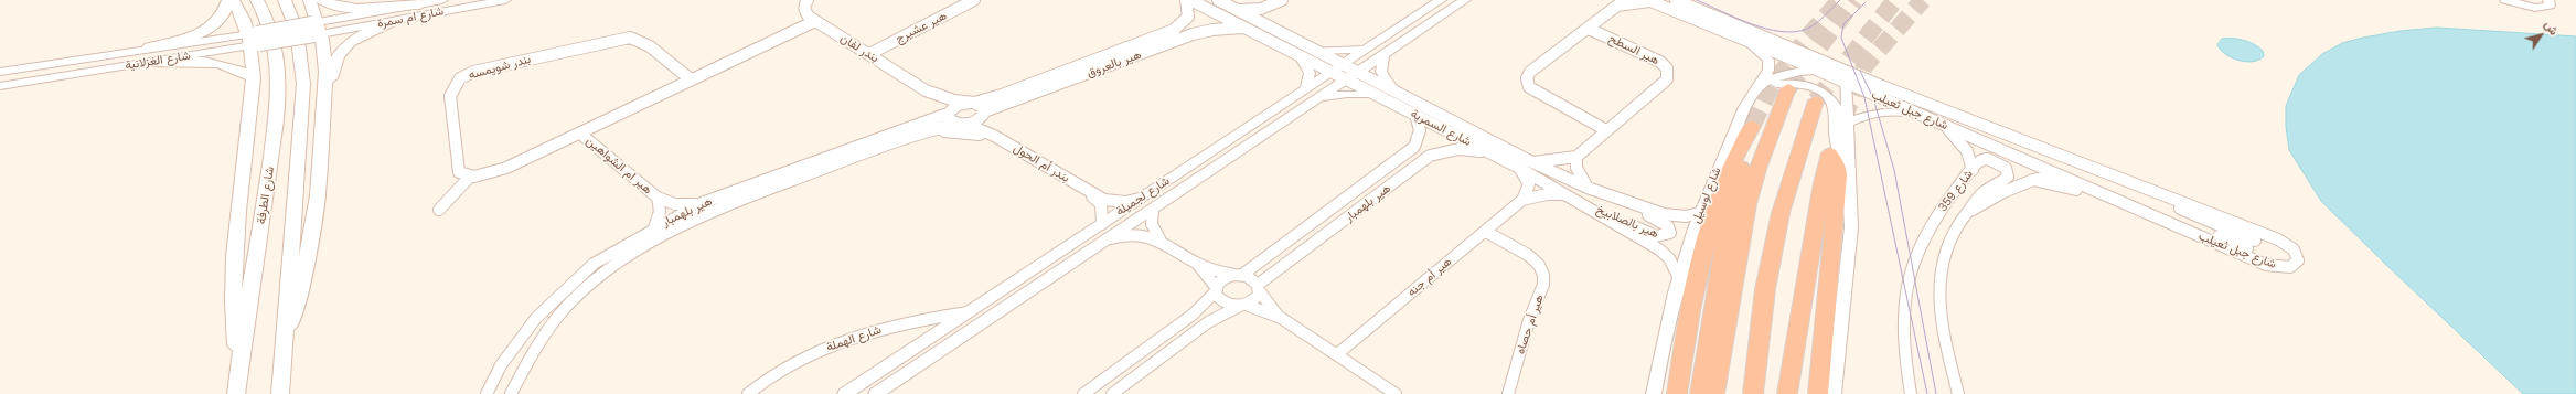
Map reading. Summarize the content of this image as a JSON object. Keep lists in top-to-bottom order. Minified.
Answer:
{"streets":{"main road":["شارع الطرفة"],"street":["شارع ام سمرة","هير عشيرج","بندر لفان","هير السطح","شارع الغزلانية","هير بالعروق","بندر شويمسه","شارع جبل ثعيلب","شارع السمرية","بندر أم الحول","هير ام الشواهين","شارع 359","شارع لوسيل","شارع لجميلة","هير بلهمبار","هير بالصلابيخ","هير أم جنه","هير أم حصاه","شارع الهملة"]},"crossings":[["شارع ام سمرة","شارع الغزلانية"],["هير عشيرج","بندر لفان"],["بندر لفان","هير بالعروق"],["بندر لفان","بندر أم الحول"],["بندر لفان","هير بلهمبار"],["هير بالعروق","شارع السمرية"],["هير بالعروق","بندر أم الحول"],["هير بالعروق","هير بلهمبار"],["شارع السمرية","شارع لوسيل"],["شارع السمرية","شارع لجميلة"],["شارع السمرية","هير بلهمبار"],["شارع السمرية","هير بالصلابيخ"],["شارع السمرية","هير أم جنه"],["بندر أم الحول","شارع لجميلة"],["بندر أم الحول","هير بلهمبار"],["هير ام الشواهين","هير بلهمبار"],["شارع لجميلة","شارع الهملة"],["هير بالصلابيخ","هير أم جنه"],["هير أم جنه","هير أم حصاه"]],"north":"top right"}
